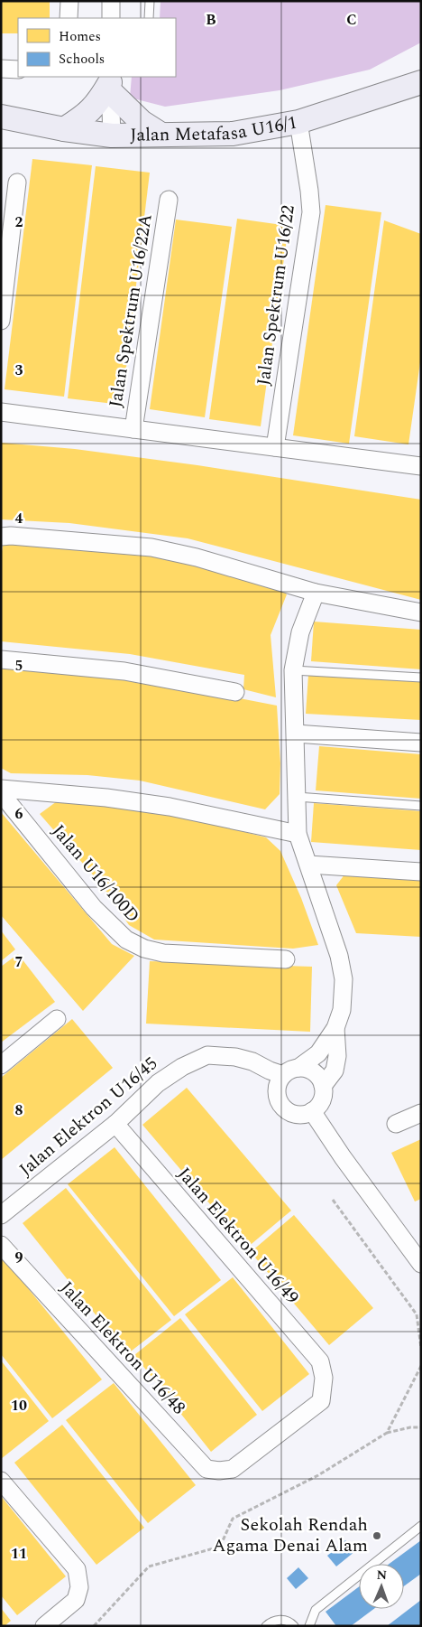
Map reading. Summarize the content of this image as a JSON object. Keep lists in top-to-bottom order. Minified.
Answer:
{"streets":{"street":["Jalan Metafasa U16/1","Jalan Spektrum U16/22","Jalan Spektrum U16/22A","Jalan U16/100D","Jalan Elektron U16/45","Jalan Elektron U16/49","Jalan Elektron U16/48"]},"crossings":[["Jalan Metafasa U16/1","Jalan Spektrum U16/22"],["Jalan Elektron U16/45","Jalan Elektron U16/49"],["Jalan Elektron U16/49","Jalan Elektron U16/48"]],"places":["Sekolah Rendah Agama Denai Alam"],"legend":["Homes","Schools"],"north":"top","grid":{"columns":["B","C"],"rows":["2","3","4","5","6","7","8","9","10","11"]}}
